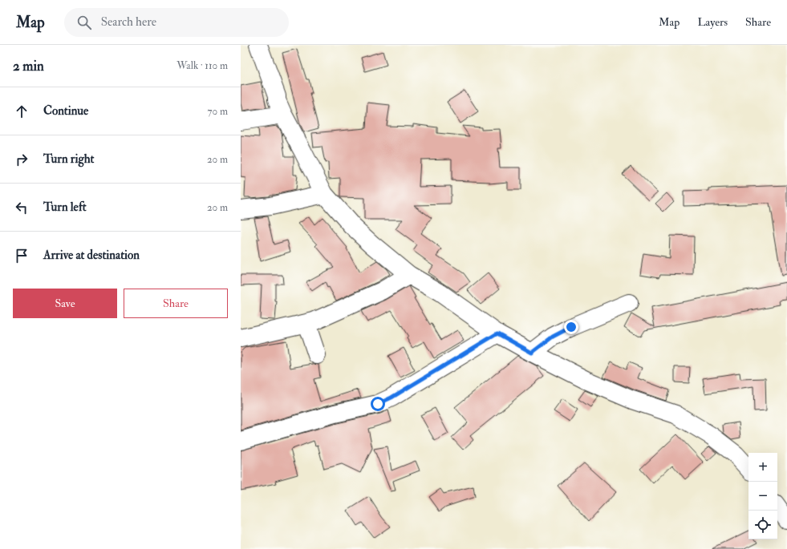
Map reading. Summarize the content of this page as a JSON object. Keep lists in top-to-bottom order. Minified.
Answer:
{"page":{"header":"Map","search":"Search here","nav":["Map","Layers","Share"],"heading":["2 min","Walk · 110 m"],"list":[["Continue","70 m"],["Turn right","20 m"],["Turn left","20 m"],"Arrive at destination"],"buttons":["Save","Share"],"map_buttons":["+","−"]}}
